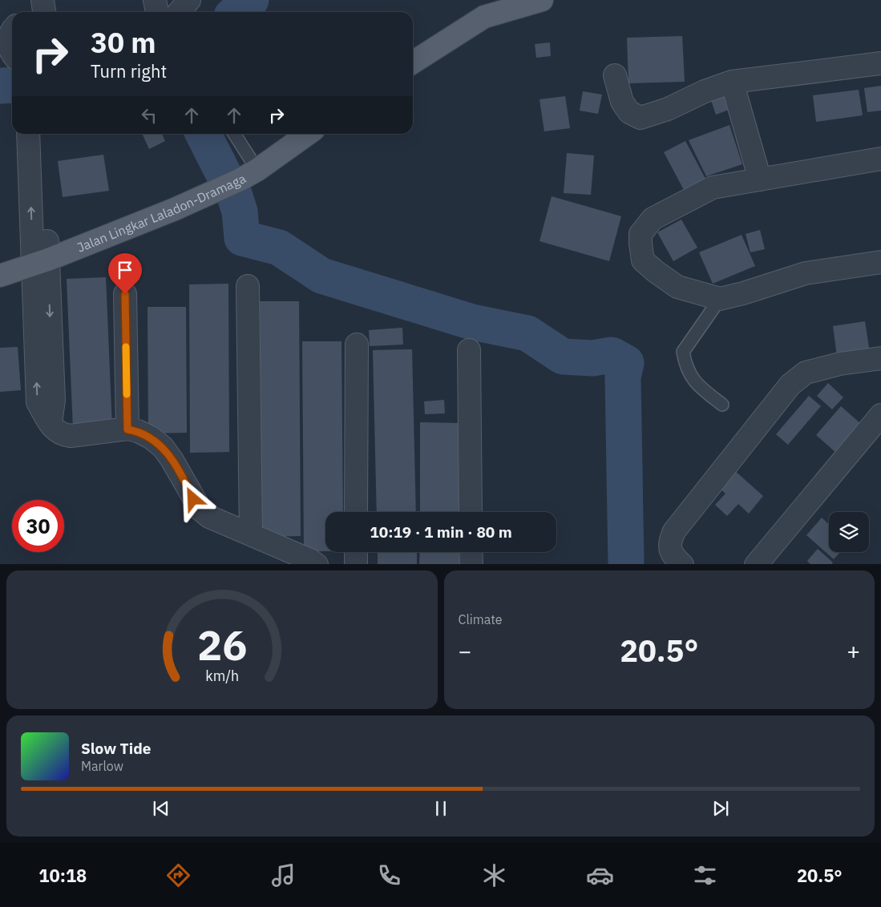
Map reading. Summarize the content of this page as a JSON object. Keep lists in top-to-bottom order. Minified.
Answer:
{"streets":{"main road":["Jalan Lingkar Laladon-Dramaga"]},"page":{"turn":["30 m","Turn right"],"limit":"30","trip":"10:19 · 1 min · 80 m","tile":"Climate","heat":["−","20.5°","+"],"song":["Slow Tide","Marlow"],"tabs":["10:18","20.5°"],"gauge":["26","km/h"]}}
